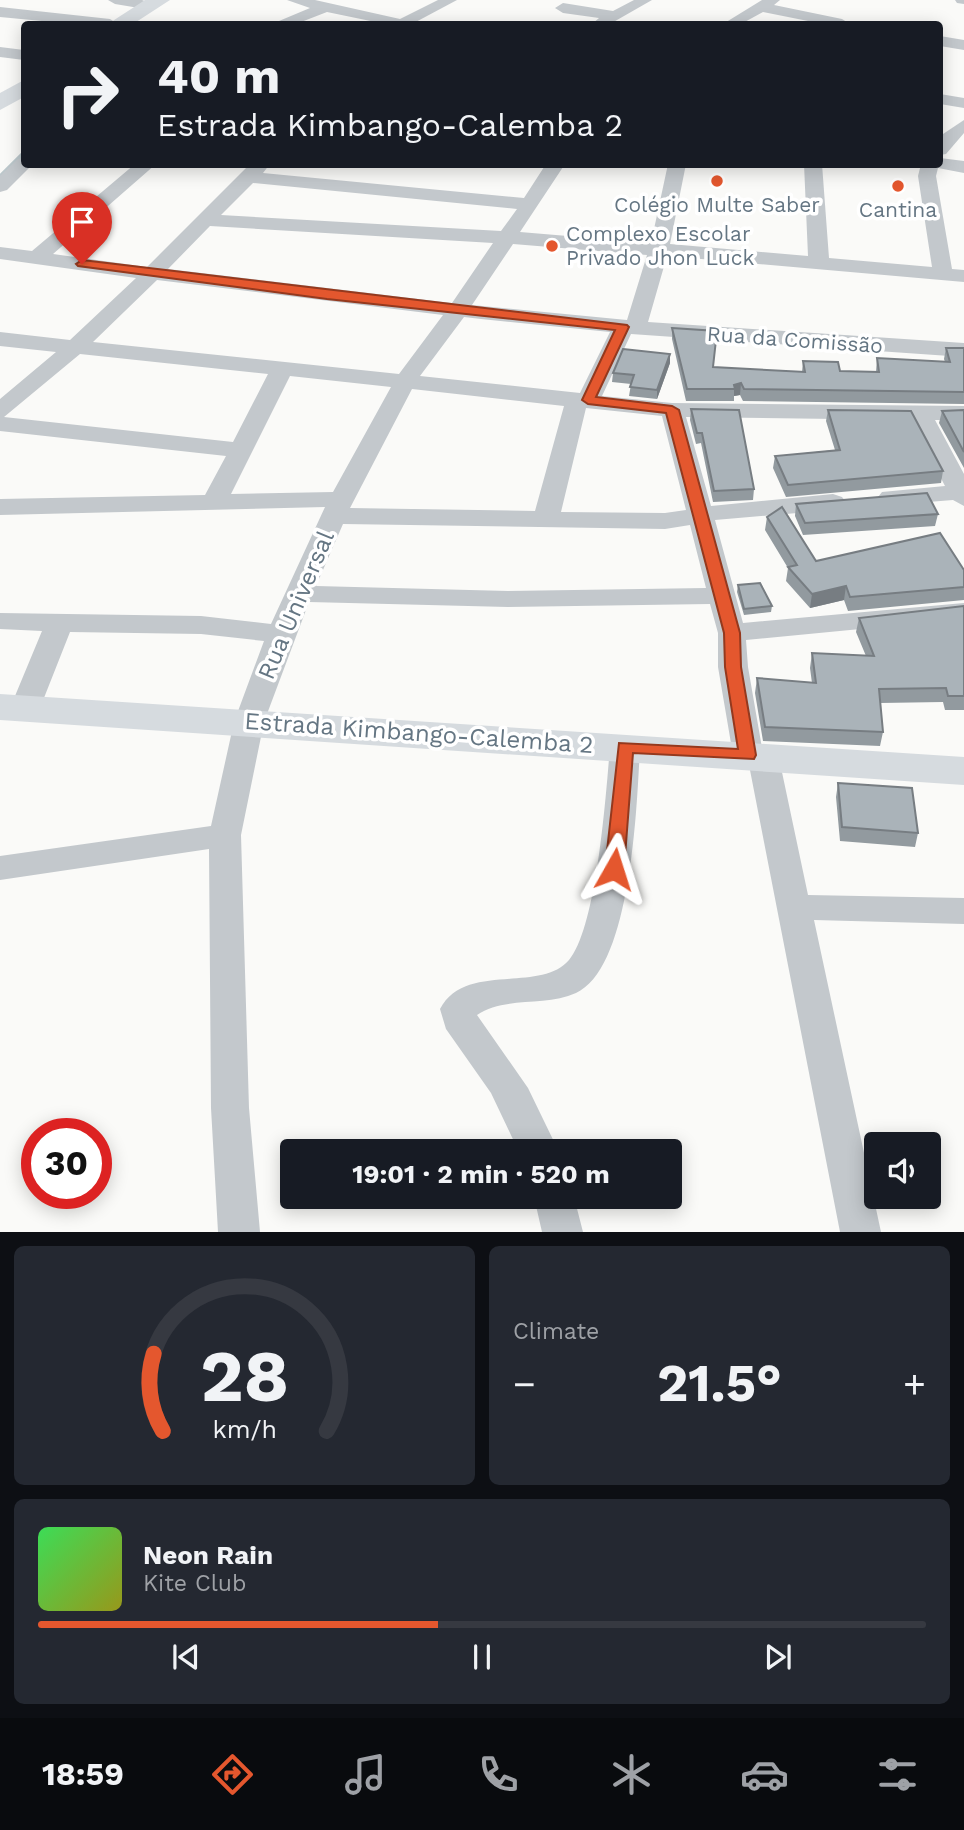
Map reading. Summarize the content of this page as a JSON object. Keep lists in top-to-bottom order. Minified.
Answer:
{"streets":{"main road":["Estrada Kimbango-Calemba 2"],"street":["Rua da Comissão","Rua Universal"]},"crossings":[["Rua da Comissão","Rua Universal"],["Rua Universal","Estrada Kimbango-Calemba 2"]],"places":["Colégio Multe Saber","Cantina","Complexo Escolar Privado Jhon Luck"],"page":{"turn":["40 m","Estrada Kimbango-Calemba 2"],"limit":"30","trip":"19:01 · 2 min · 520 m","tile":"Climate","heat":["−","21.5°","+"],"song":["Neon Rain","Kite Club"],"tabs":"18:59","gauge":["28","km/h"]}}
